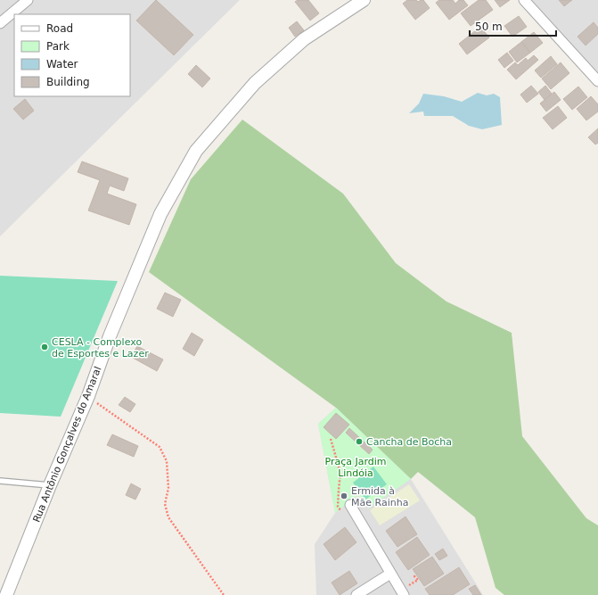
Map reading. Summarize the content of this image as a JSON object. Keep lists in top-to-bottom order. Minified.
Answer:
{"streets":{"street":["Rua Antônio Gonçalves do Amaral"]},"parks":["Praça Jardim Lindóia"],"places":["CESLA - Complexo de Esportes e Lazer","Cancha de Bocha","Ermida à Mãe Rainha"],"legend":["Road","Park","Water","Building"],"scale_bar":"50 m"}
